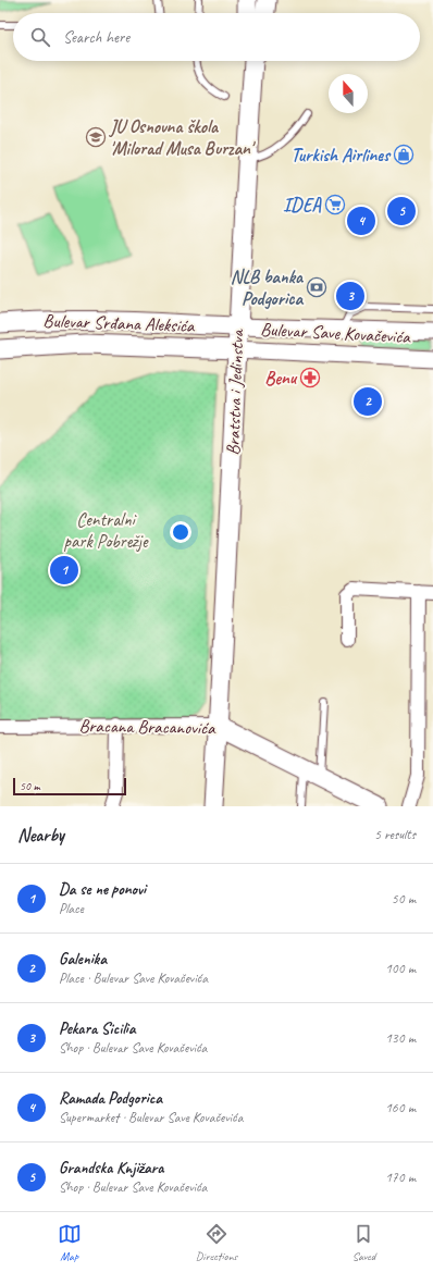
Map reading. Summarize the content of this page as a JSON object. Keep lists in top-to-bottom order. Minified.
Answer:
{"streets":{"main road":["Bulevar Srđana Aleksića","Bratstva i Jedinstva","Bracana Bracanovića"],"street":["Bulevar Save Kovačevića"]},"crossings":[["Bulevar Srđana Aleksića","Bulevar Save Kovačevića"],["Bulevar Srđana Aleksića","Bratstva i Jedinstva"],["Bulevar Save Kovačevića","Bratstva i Jedinstva"],["Bratstva i Jedinstva","Bracana Bracanovića"]],"parks":["Centralni park Pobrežje"],"places":{"school or university":["JU Osnovna škola 'Milorad Musa Burzan'"],"shop":["Turkish Airlines"],"supermarket":["IDEA"],"bank":["NLB banka Podgorica"],"pharmacy":["Benu"]},"scale_bar":"50 m","north":"top","page":{"search":"Search here","pins":["5","4","3","2","1"],"scale":"50 m","heading":["Nearby","5 results"],"list":[{"mark":"1","name":"Da se ne ponovi","note":"Place","value":"50 m"},{"mark":"2","name":"Galenika","note":"Place · Bulevar Save Kovačevića","value":"100 m"},{"mark":"3","name":"Pekara Sicilia","note":"Shop · Bulevar Save Kovačevića","value":"130 m"},{"mark":"4","name":"Ramada Podgorica","note":"Supermarket · Bulevar Save Kovačevića","value":"160 m"},{"mark":"5","name":"Grandska Knjižara","note":"Shop · Bulevar Save Kovačevića","value":"170 m"}],"nav":["Map","Directions","Saved"]}}
